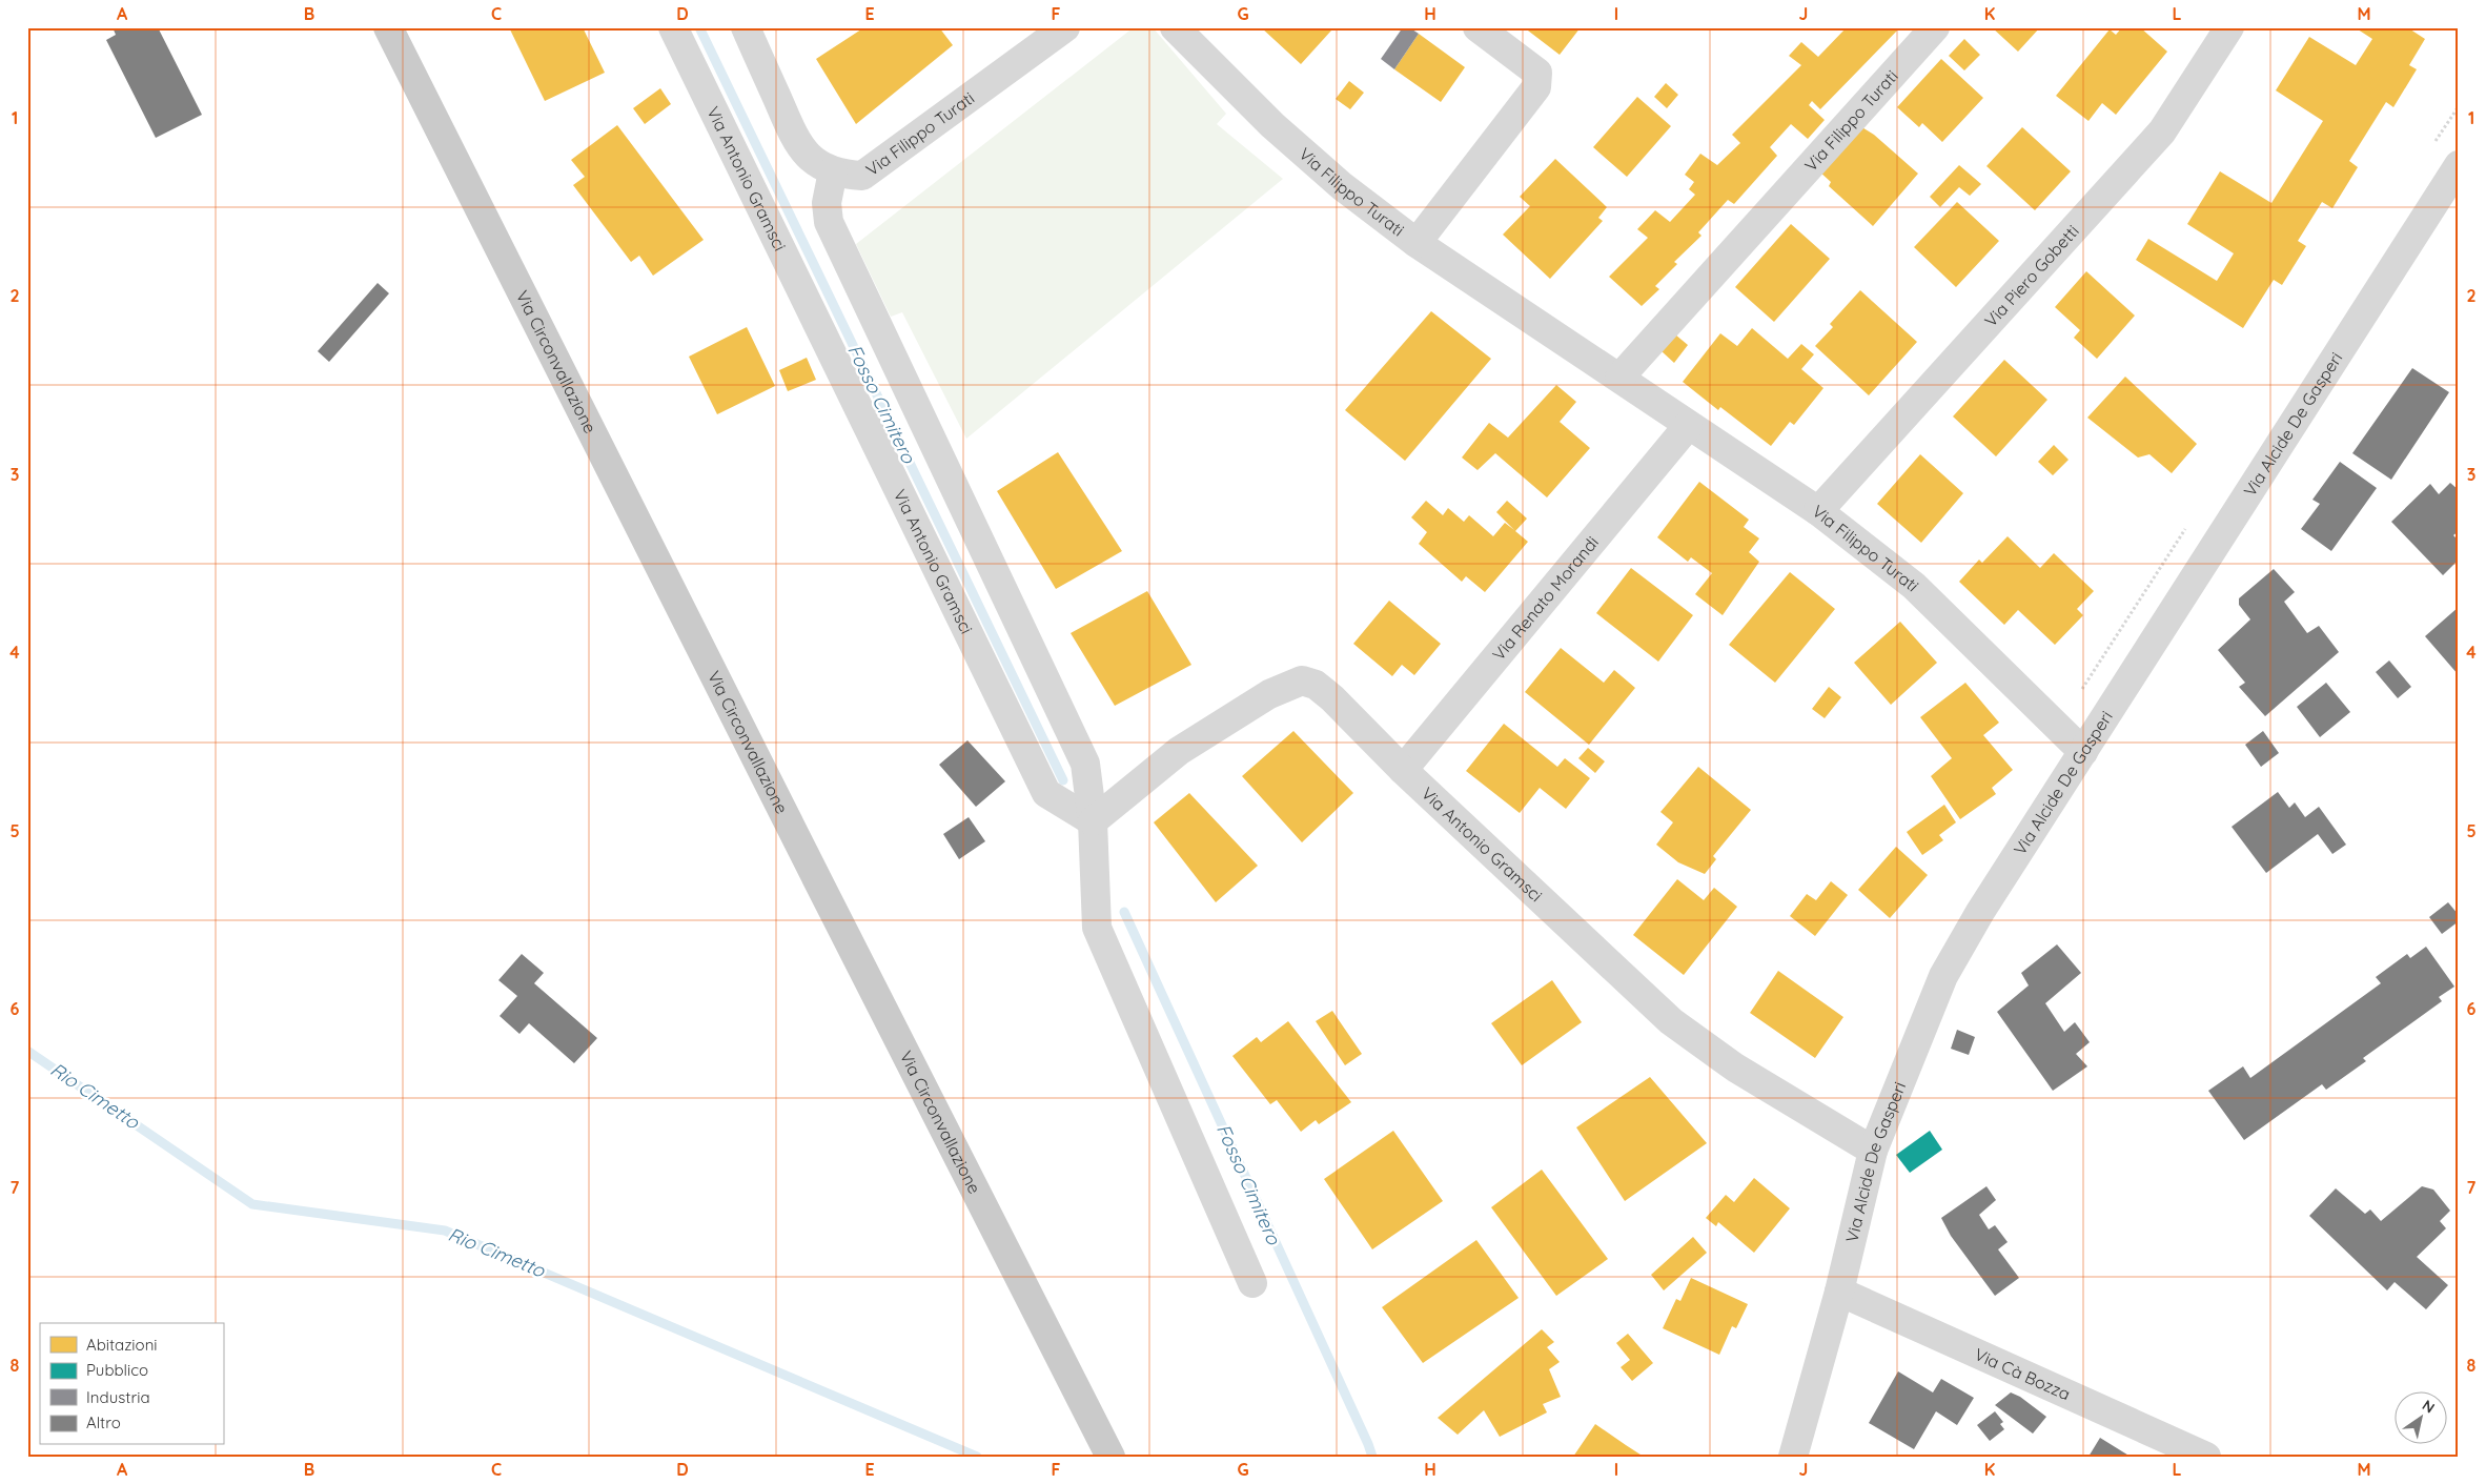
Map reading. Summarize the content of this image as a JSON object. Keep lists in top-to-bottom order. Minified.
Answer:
{"streets":{"main road":["Via Circonvallazione"],"street":["Via Filippo Turati","Via Antonio Gramsci","Via Piero Gobetti","Via Alcide De Gasperi","Via Renato Morandi","Via Cà Bozza"]},"crossings":[["Via Filippo Turati","Via Piero Gobetti"],["Via Filippo Turati","Via Alcide De Gasperi"],["Via Filippo Turati","Via Renato Morandi"],["Via Antonio Gramsci","Via Alcide De Gasperi"],["Via Antonio Gramsci","Via Renato Morandi"],["Via Alcide De Gasperi","Via Cà Bozza"]],"water":["Fosso Cimitero","Rio Cimetto"],"legend":["Abitazioni","Pubblico","Industria","Altro"],"north":"top right","grid":{"columns":["A","B","C","D","E","F","G","H","I","J","K","L","M"],"rows":["1","2","3","4","5","6","7","8"]}}
